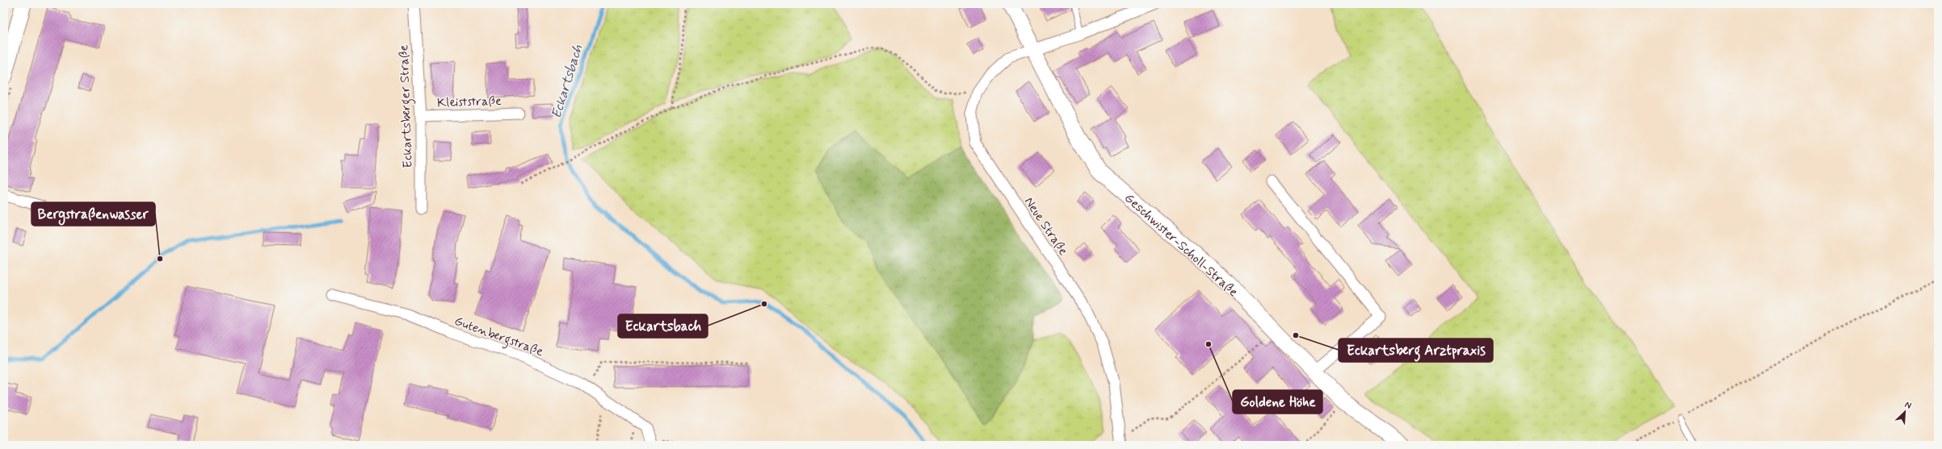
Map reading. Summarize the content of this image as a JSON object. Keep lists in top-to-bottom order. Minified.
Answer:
{"streets":{"street":["Kleiststraße","Eckartsberger Straße","Neue Straße","Geschwister-Scholl-Straße","Gutenbergstraße"]},"crossings":[["Kleiststraße","Eckartsberger Straße"],["Neue Straße","Geschwister-Scholl-Straße"]],"water":["Eckartsbach"],"places":["Bergstraßenwasser","Eckartsbach","Eckartsberg Arztpraxis","Goldene Höhe"],"north":"top right"}
